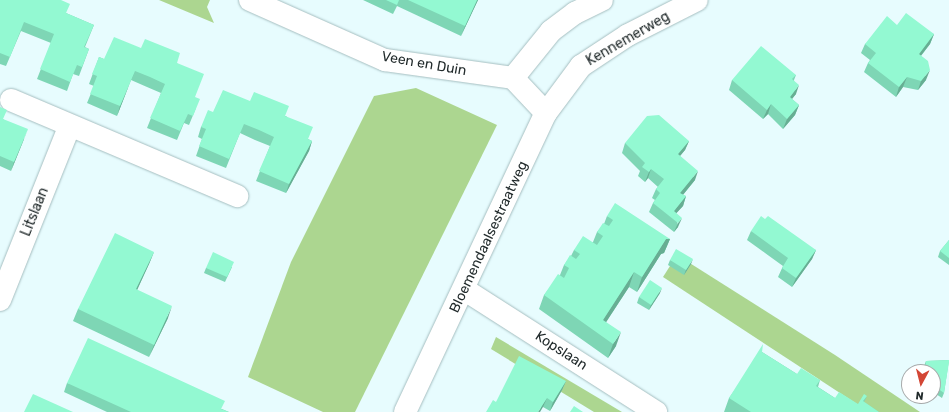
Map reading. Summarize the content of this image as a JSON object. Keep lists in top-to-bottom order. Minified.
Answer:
{"streets":{"street":["Kennemerweg","Veen en Duin","Litslaan","Bloemendaalsestraatweg","Kopslaan"]},"crossings":[["Kennemerweg","Bloemendaalsestraatweg"],["Bloemendaalsestraatweg","Kopslaan"]],"north":"bottom"}
